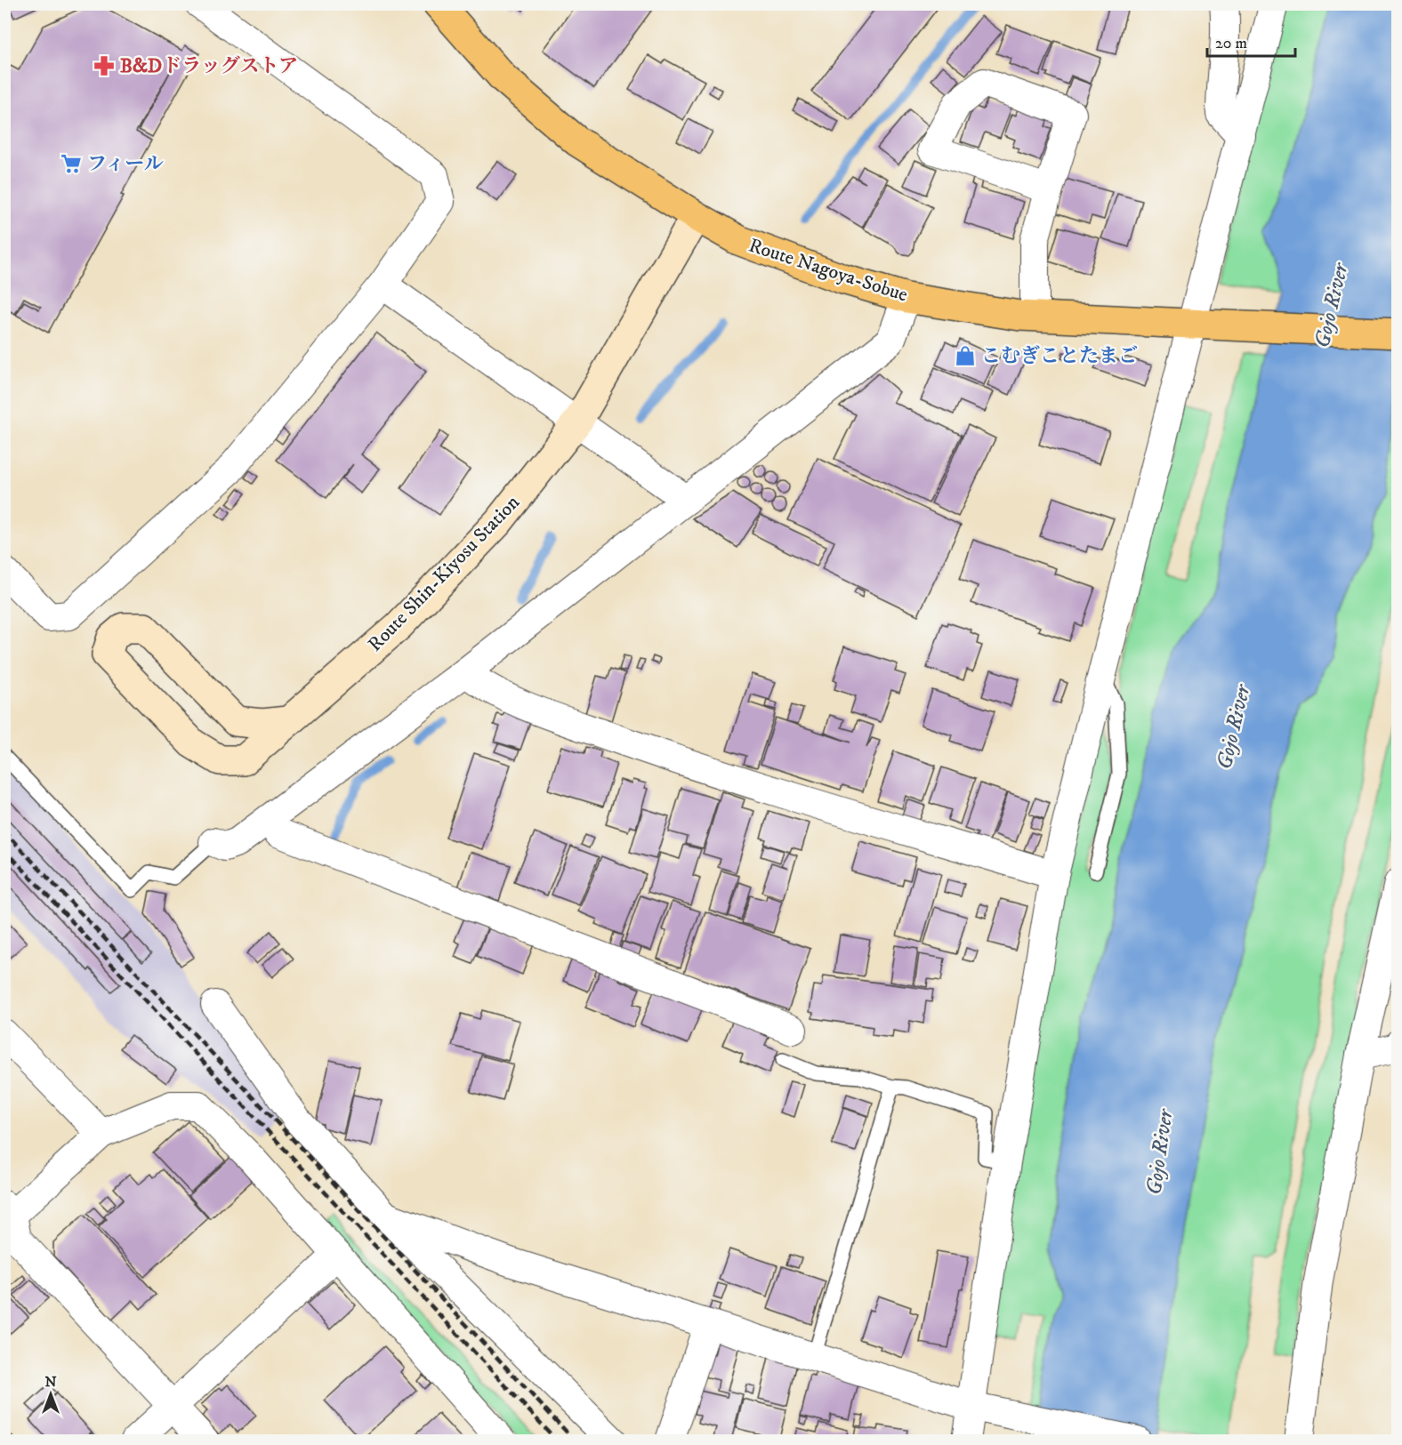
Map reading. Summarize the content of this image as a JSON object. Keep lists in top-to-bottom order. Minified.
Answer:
{"streets":{"main road":["Route Nagoya-Sobue","Route Shin-Kiyosu Station"]},"crossings":[["Route Nagoya-Sobue","Route Shin-Kiyosu Station"]],"water":["Gojo River"],"places":{"pharmacy":["B&Dドラッグストア"],"supermarket":["フィール"],"shop":["こむぎことたまご"]},"scale_bar":"20 m","north":"top"}
